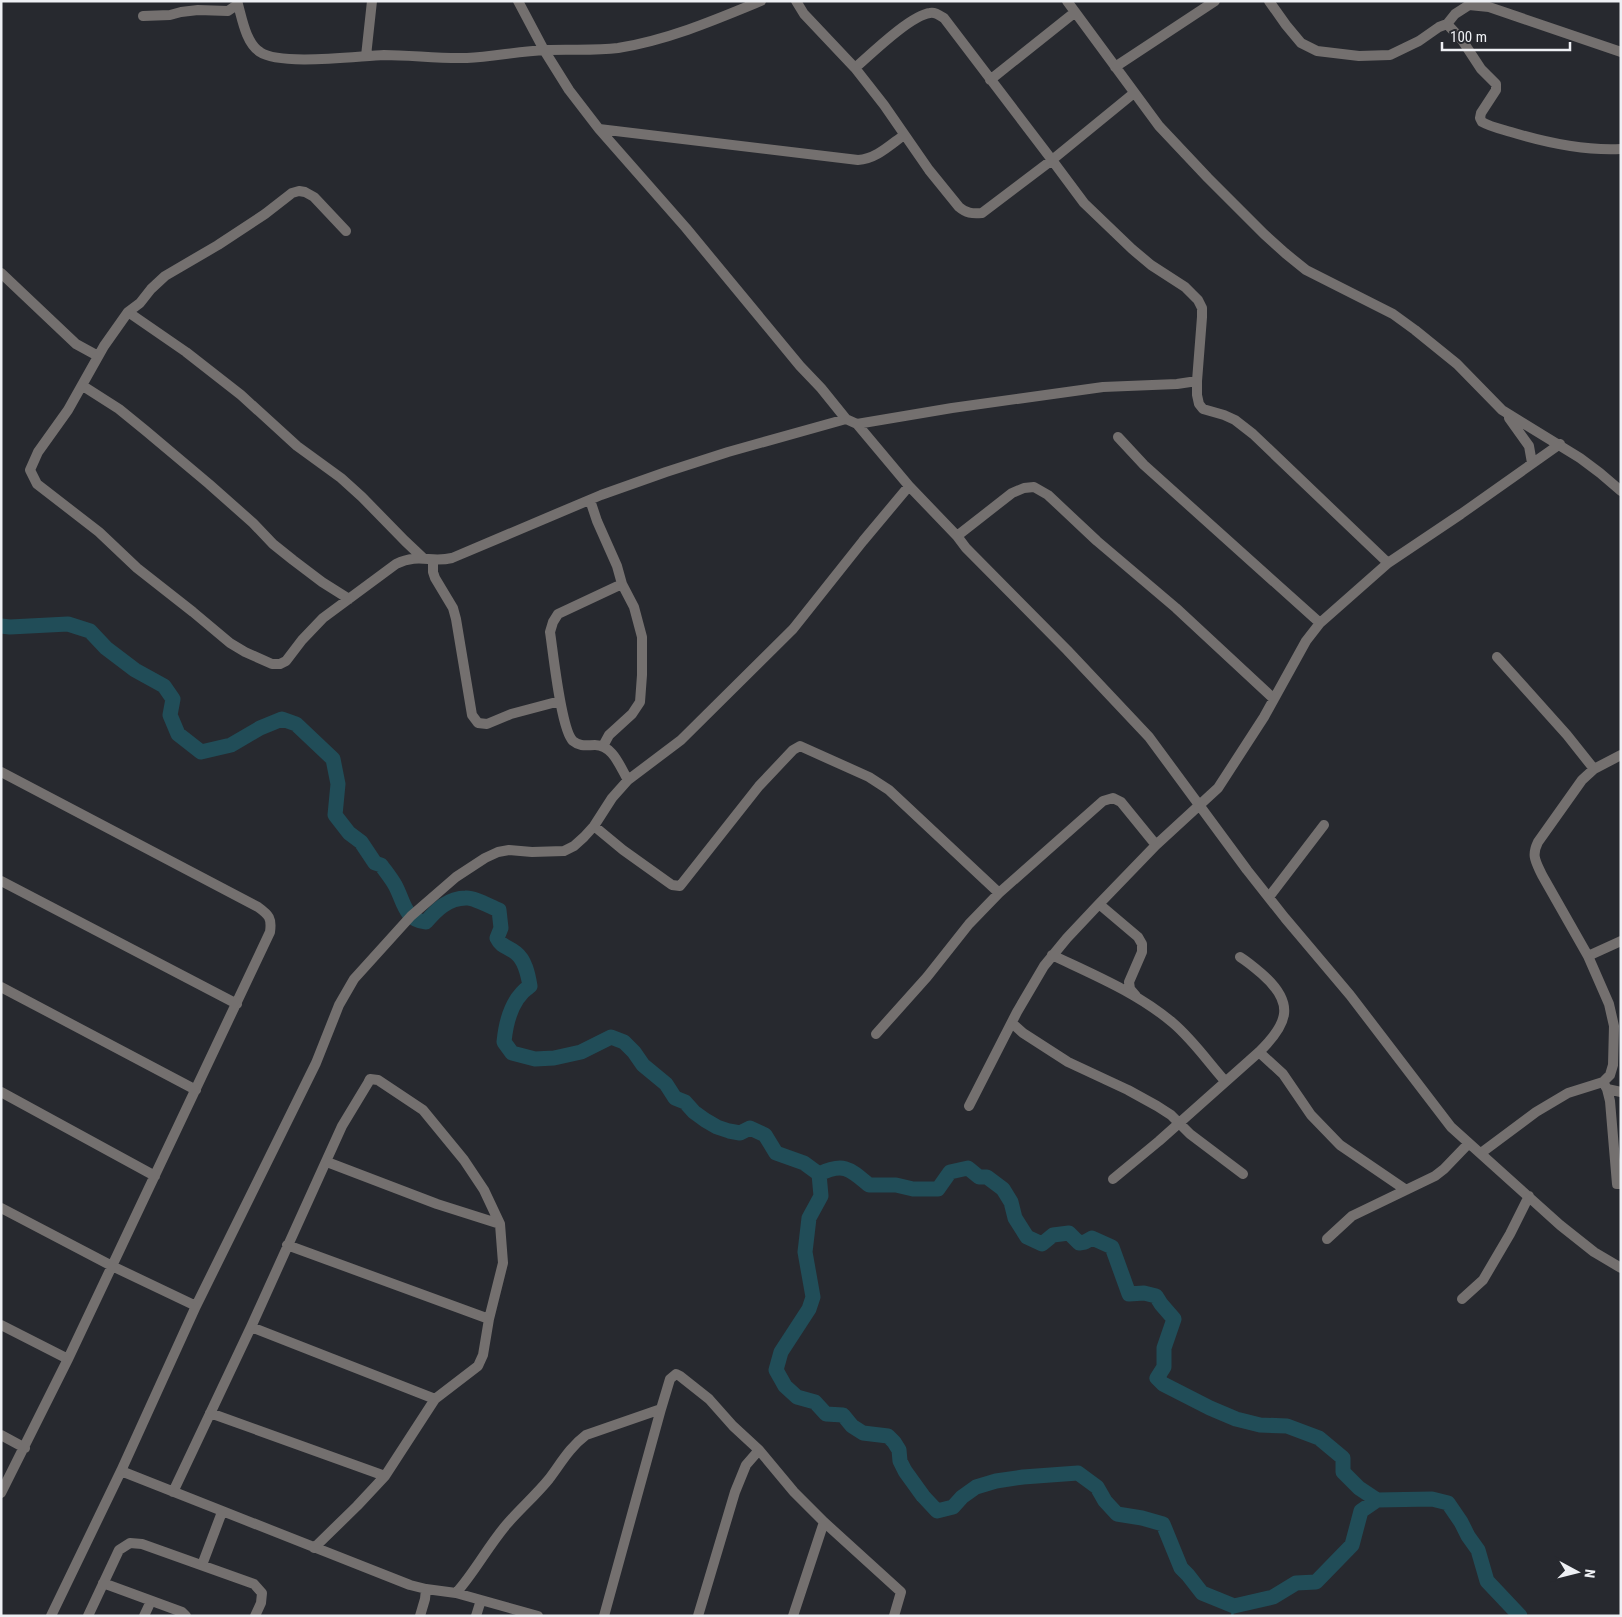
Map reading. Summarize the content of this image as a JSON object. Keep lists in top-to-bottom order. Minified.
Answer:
{"scale_bar":"100 m","north":"right"}
